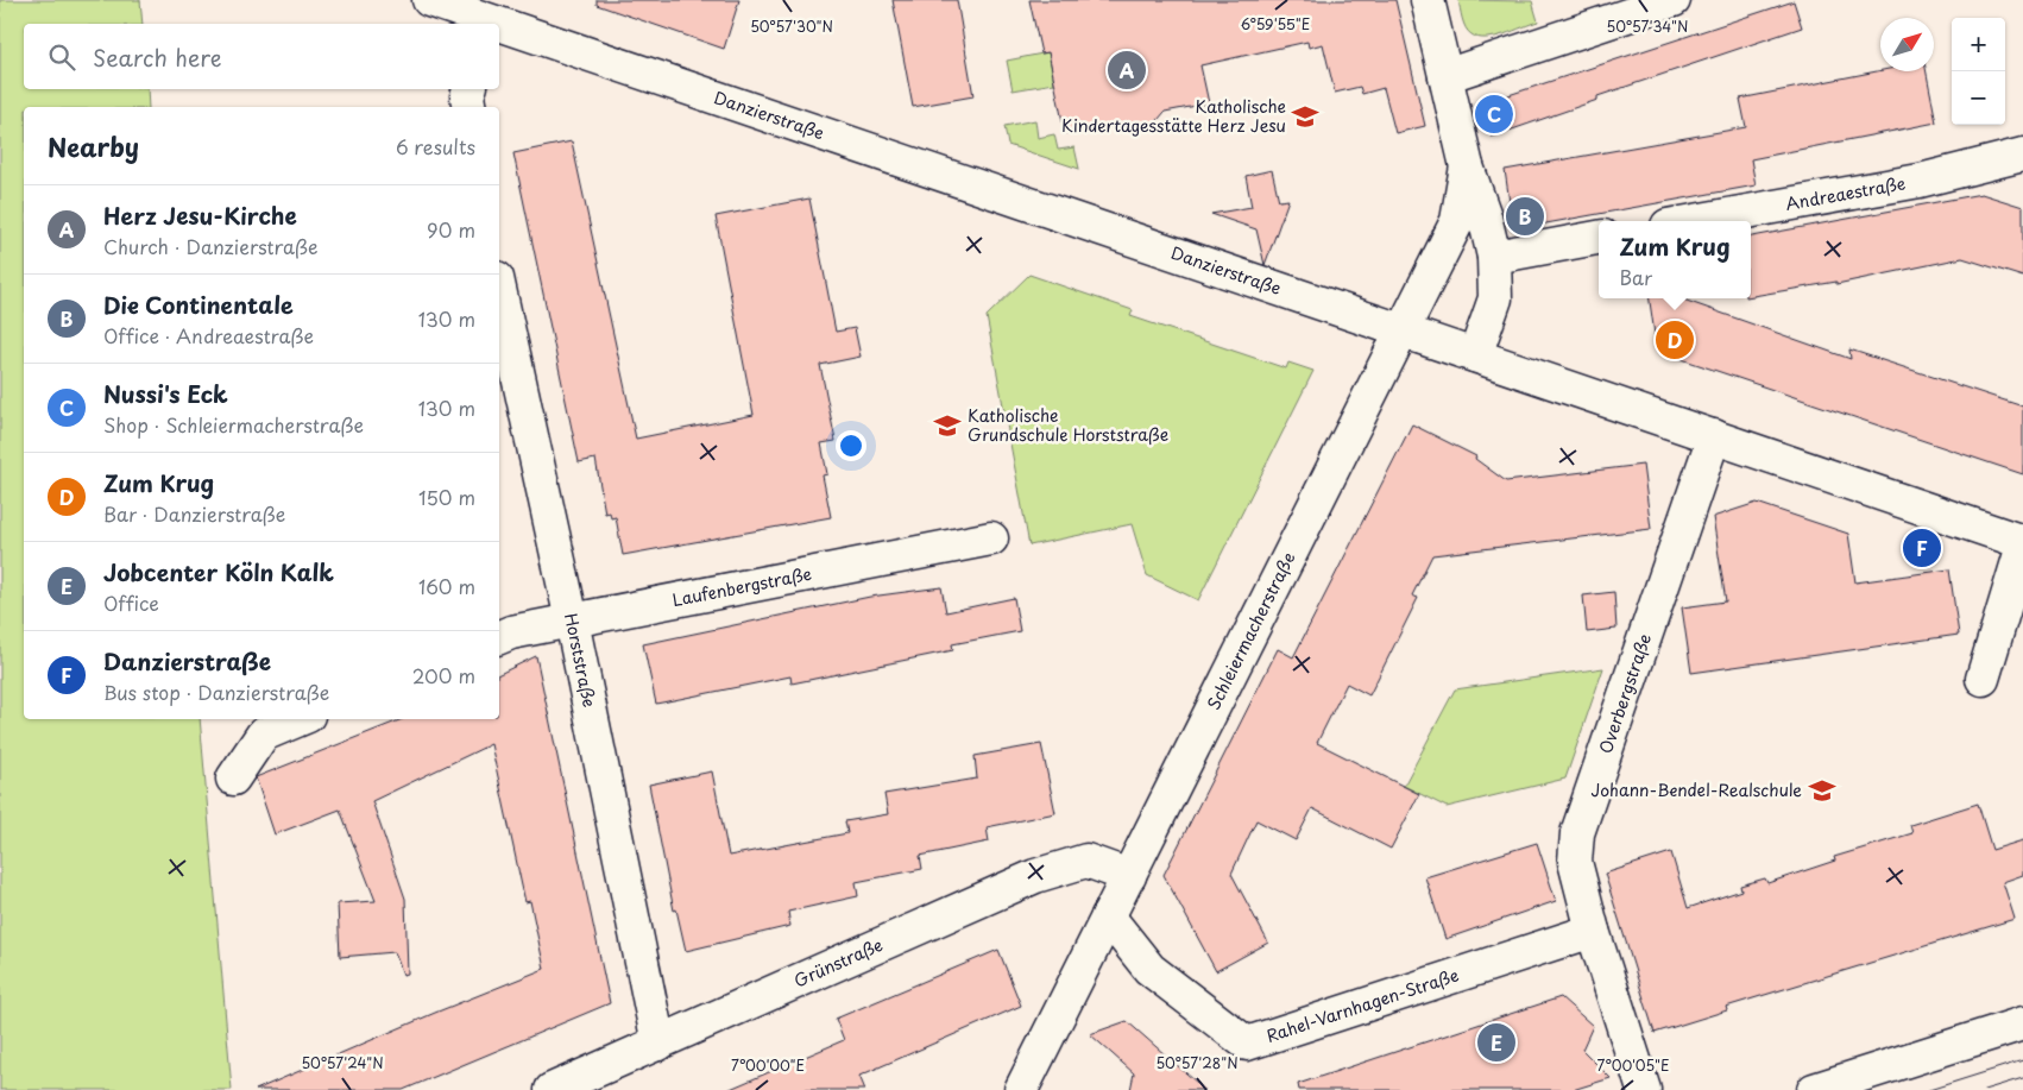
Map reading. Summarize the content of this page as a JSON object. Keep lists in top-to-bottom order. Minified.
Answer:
{"streets":{"street":["Danzierstraße","Andreaestraße","Laufenbergstraße","Schleiermacherstraße","Horststraße","Overbergstraße","Grünstraße","Rahel-Varnhagen-Straße"]},"crossings":[["Danzierstraße","Schleiermacherstraße"],["Danzierstraße","Overbergstraße"],["Laufenbergstraße","Horststraße"],["Schleiermacherstraße","Grünstraße"],["Schleiermacherstraße","Rahel-Varnhagen-Straße"],["Horststraße","Grünstraße"],["Overbergstraße","Rahel-Varnhagen-Straße"]],"places":{"school or university":["Katholische Kindertagesstätte Herz Jesu","Katholische Grundschule Horststraße","Johann-Bendel-Realschule"]},"north":"top right","page":{"map_buttons":["+","−"],"search":"Search here","pins":["A","C","B","D","F","E"],"heading":["Nearby","6 results"],"list":[{"mark":"A","name":"Herz Jesu-Kirche","note":"Church · Danzierstraße","value":"90 m"},{"mark":"B","name":"Die Continentale","note":"Office · Andreaestraße","value":"130 m"},{"mark":"C","name":"Nussi's Eck","note":"Shop · Schleiermacherstraße","value":"130 m"},{"mark":"D","name":"Zum Krug","note":"Bar · Danzierstraße","value":"150 m"},{"mark":"E","name":"Jobcenter Köln Kalk","note":"Office","value":"160 m"},{"mark":"F","name":"Danzierstraße","note":"Bus stop · Danzierstraße","value":"200 m"}],"popup":["Zum Krug","Bar"]},"coordinates":["6°59'55\"E","50°57'30\"N","50°57'34\"N","50°57'24\"N","50°57'28\"N","7°00'00\"E","7°00'05\"E"]}
